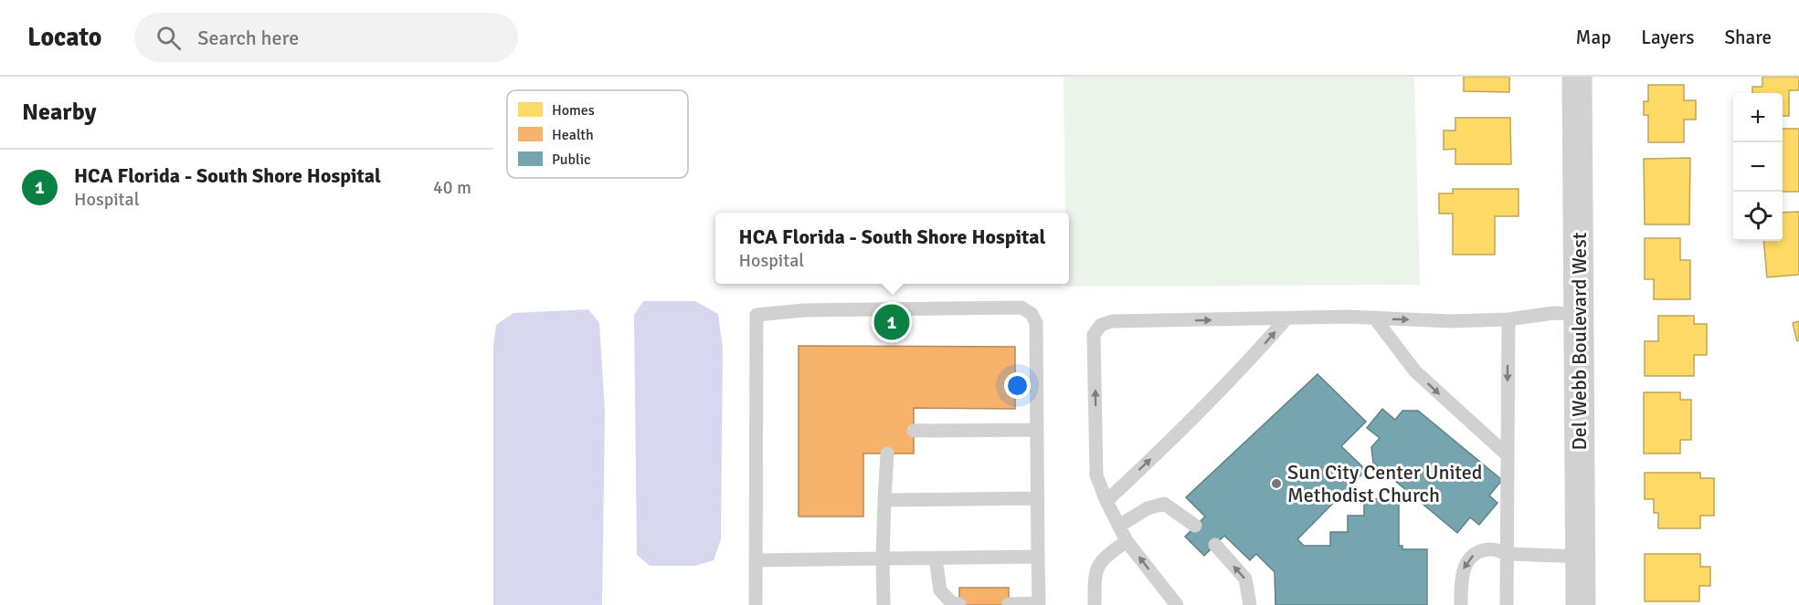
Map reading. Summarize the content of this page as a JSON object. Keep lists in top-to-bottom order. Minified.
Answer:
{"streets":{"street":["Del Webb Boulevard West"]},"places":["Sun City Center United Methodist Church"],"legend":["Homes","Health","Public"],"page":{"header":"Locato","search":"Search here","nav":["Map","Layers","Share"],"heading":"Nearby","map_buttons":["+","−"],"list":[{"mark":"1","name":"HCA Florida - South Shore Hospital","note":"Hospital","value":"40 m"}],"popup":["HCA Florida - South Shore Hospital","Hospital"],"pins":"1"}}
